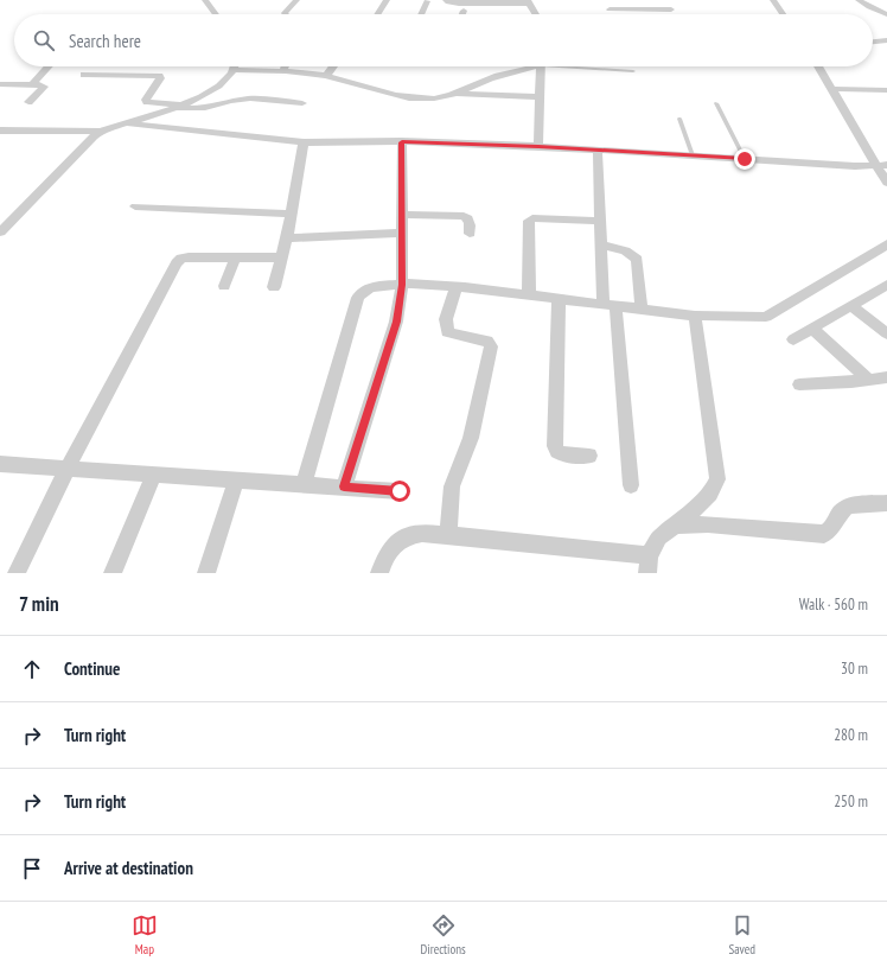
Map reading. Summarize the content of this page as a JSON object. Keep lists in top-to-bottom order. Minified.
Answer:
{"page":{"search":"Search here","heading":["7 min","Walk · 560 m"],"list":[["Continue","30 m"],["Turn right","280 m"],["Turn right","250 m"],"Arrive at destination"],"nav":["Map","Directions","Saved"]}}
